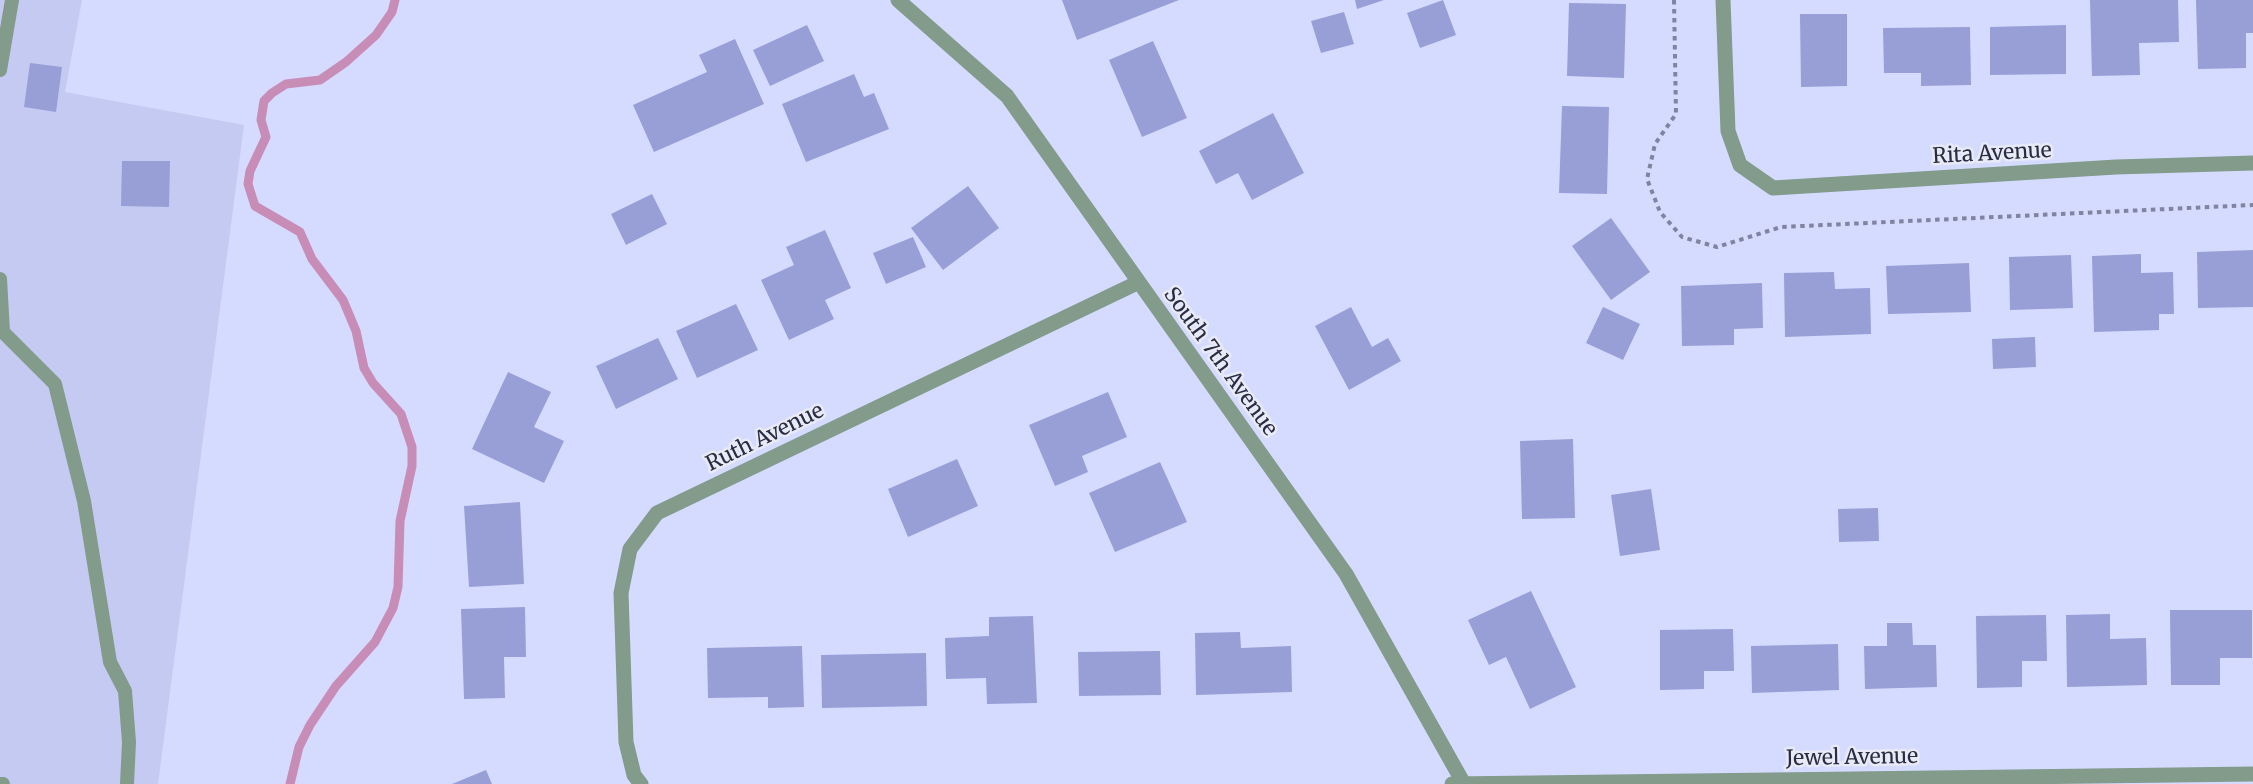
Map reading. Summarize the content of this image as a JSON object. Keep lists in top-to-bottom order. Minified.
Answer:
{"streets":{"street":["Rita Avenue","South 7th Avenue","Ruth Avenue","Jewel Avenue"]},"crossings":[["South 7th Avenue","Ruth Avenue"],["South 7th Avenue","Jewel Avenue"]]}
